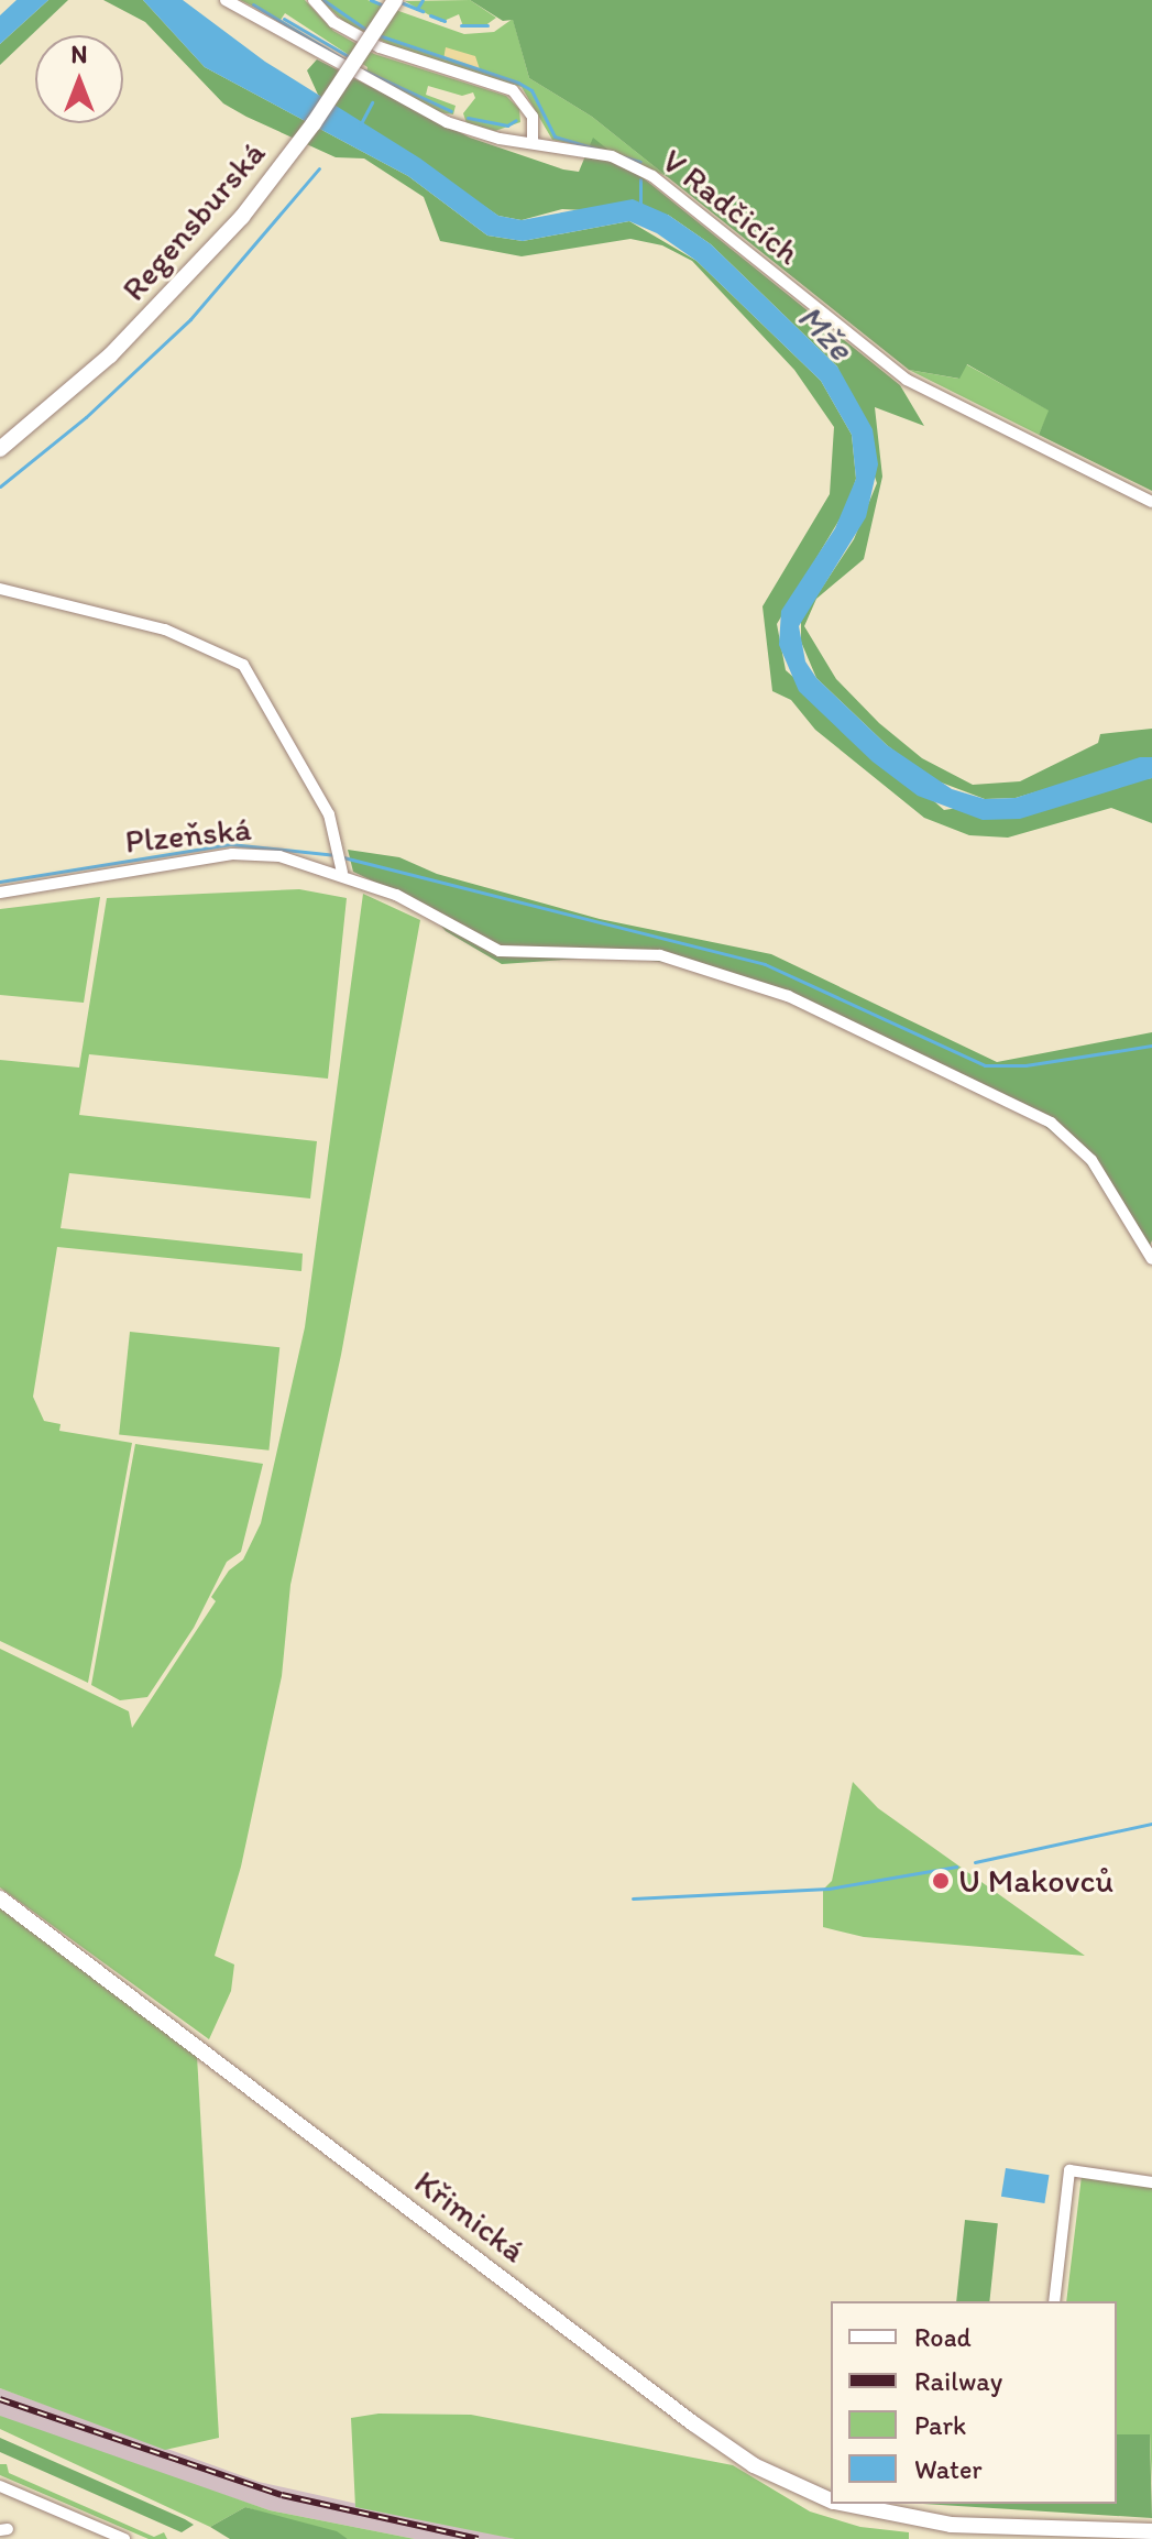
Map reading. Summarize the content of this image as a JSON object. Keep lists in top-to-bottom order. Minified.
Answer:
{"streets":{"main road":["Regensburská","Křimická"],"street":["V Radčicích","Plzeňská"]},"water":["Mže"],"places":["U Makovců"],"legend":["Road","Railway","Park","Water"],"north":"top"}
